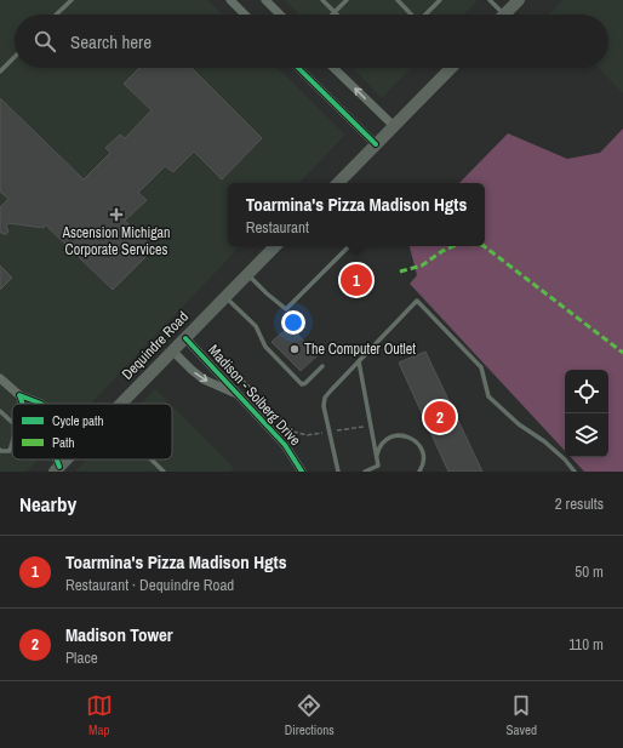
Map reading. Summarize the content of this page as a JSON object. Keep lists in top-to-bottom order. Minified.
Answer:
{"streets":{"main road":["Dequindre Road"],"street":["Madison - Solberg Drive"]},"crossings":[["Dequindre Road","Madison - Solberg Drive"]],"places":{"health":["Ascension Michigan Corporate Services"],"other":["The Computer Outlet"]},"legend":["Cycle path","Path"],"page":{"search":"Search here","popup":["Toarmina's Pizza Madison Hgts","Restaurant"],"pins":["1","2"],"heading":["Nearby","2 results"],"list":[{"mark":"1","name":"Toarmina's Pizza Madison Hgts","note":"Restaurant · Dequindre Road","value":"50 m"},{"mark":"2","name":"Madison Tower","note":"Place","value":"110 m"}],"nav":["Map","Directions","Saved"]}}
